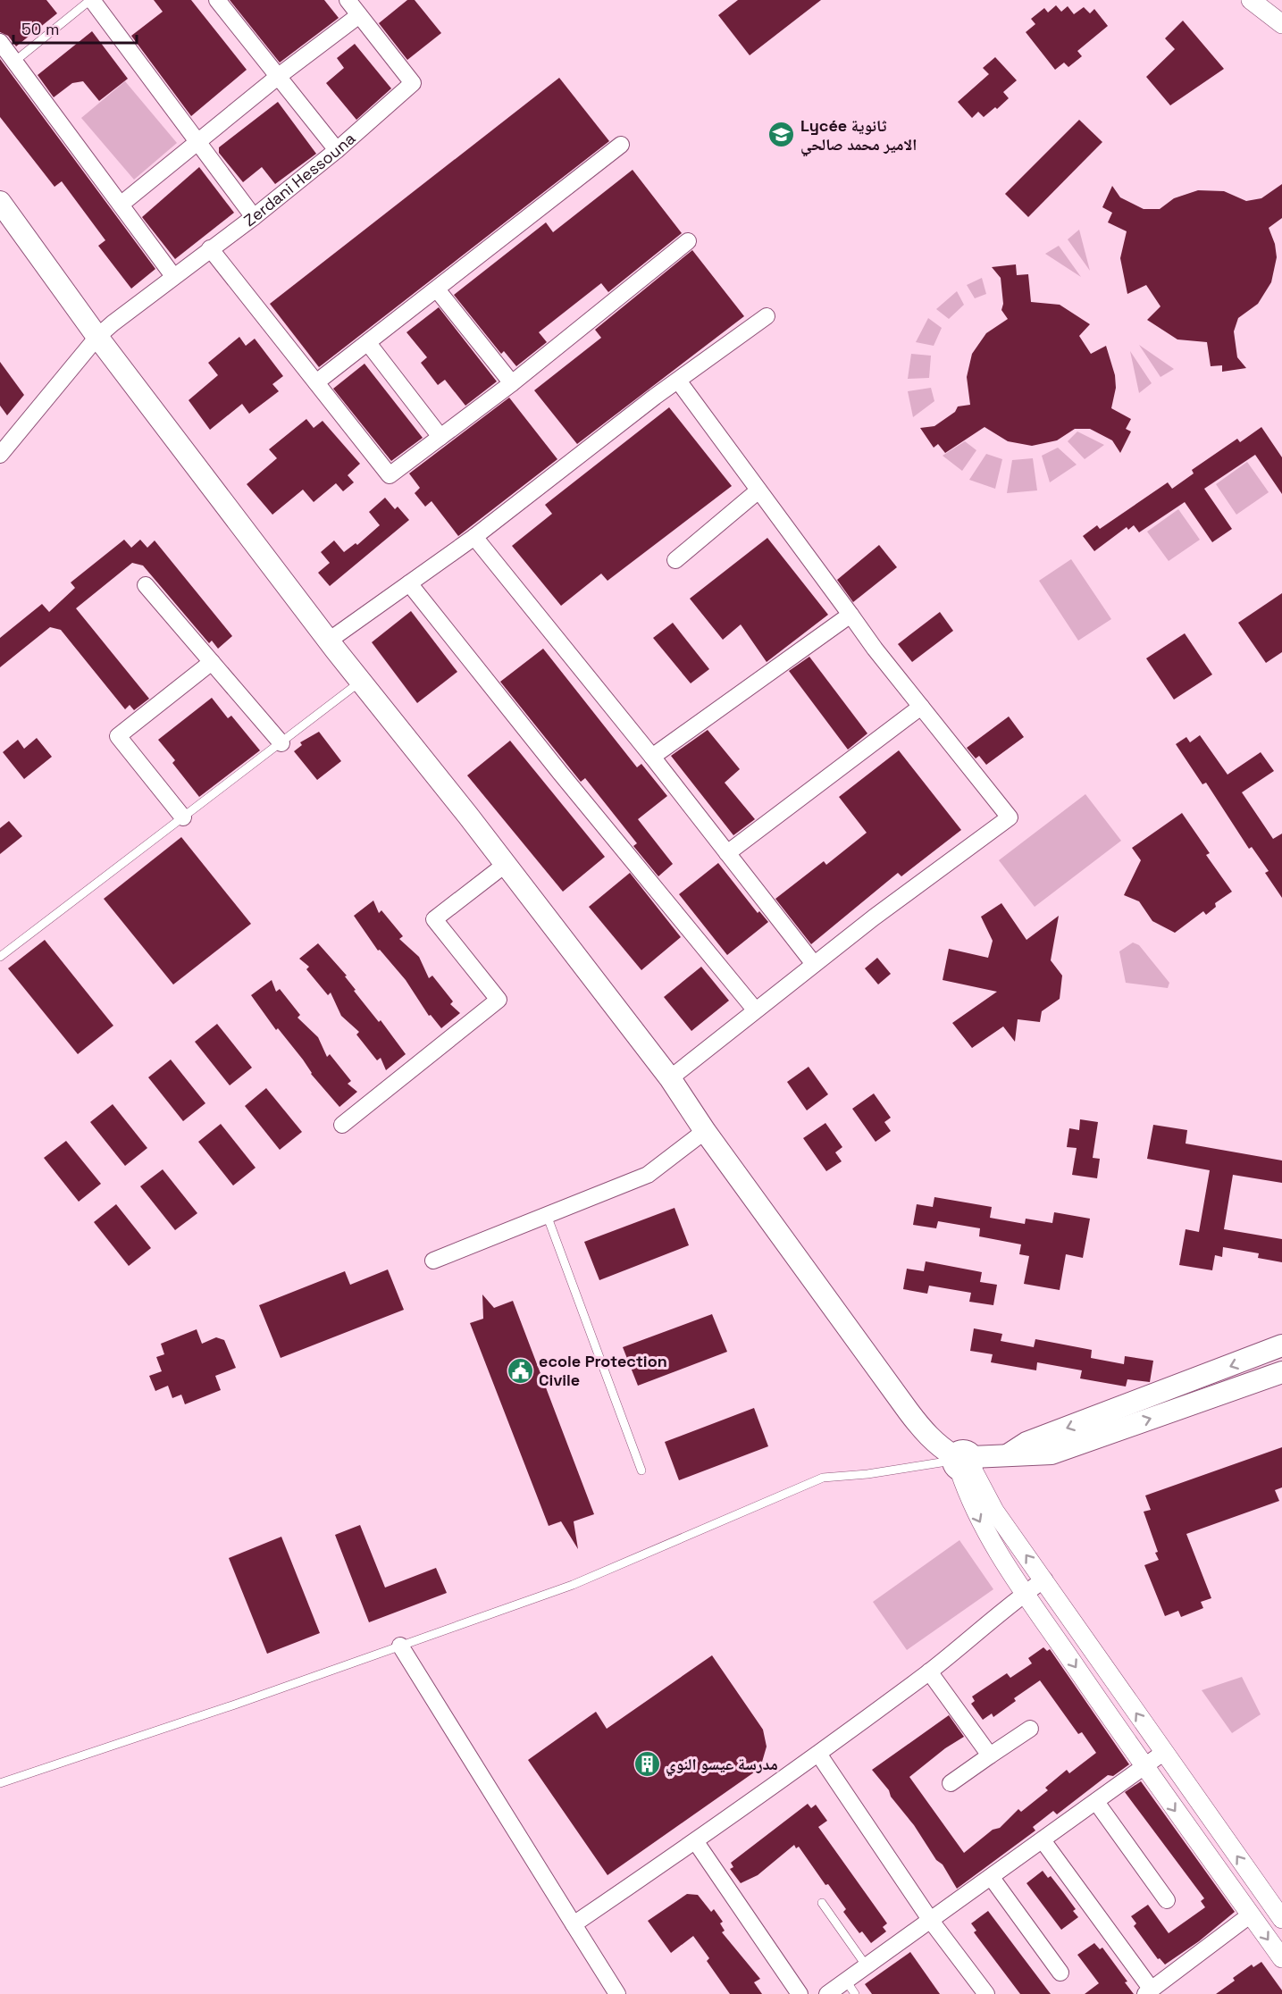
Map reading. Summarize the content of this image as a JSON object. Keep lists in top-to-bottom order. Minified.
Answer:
{"streets":{"street":["Zerdani Hessouna"]},"places":{"school or university":["Lycée ثانوية الامير محمد صالحي"],"public building":["ecole Protection Civile"],"building":["مدرسة عيسو النوي"]},"scale_bar":"50 m"}
